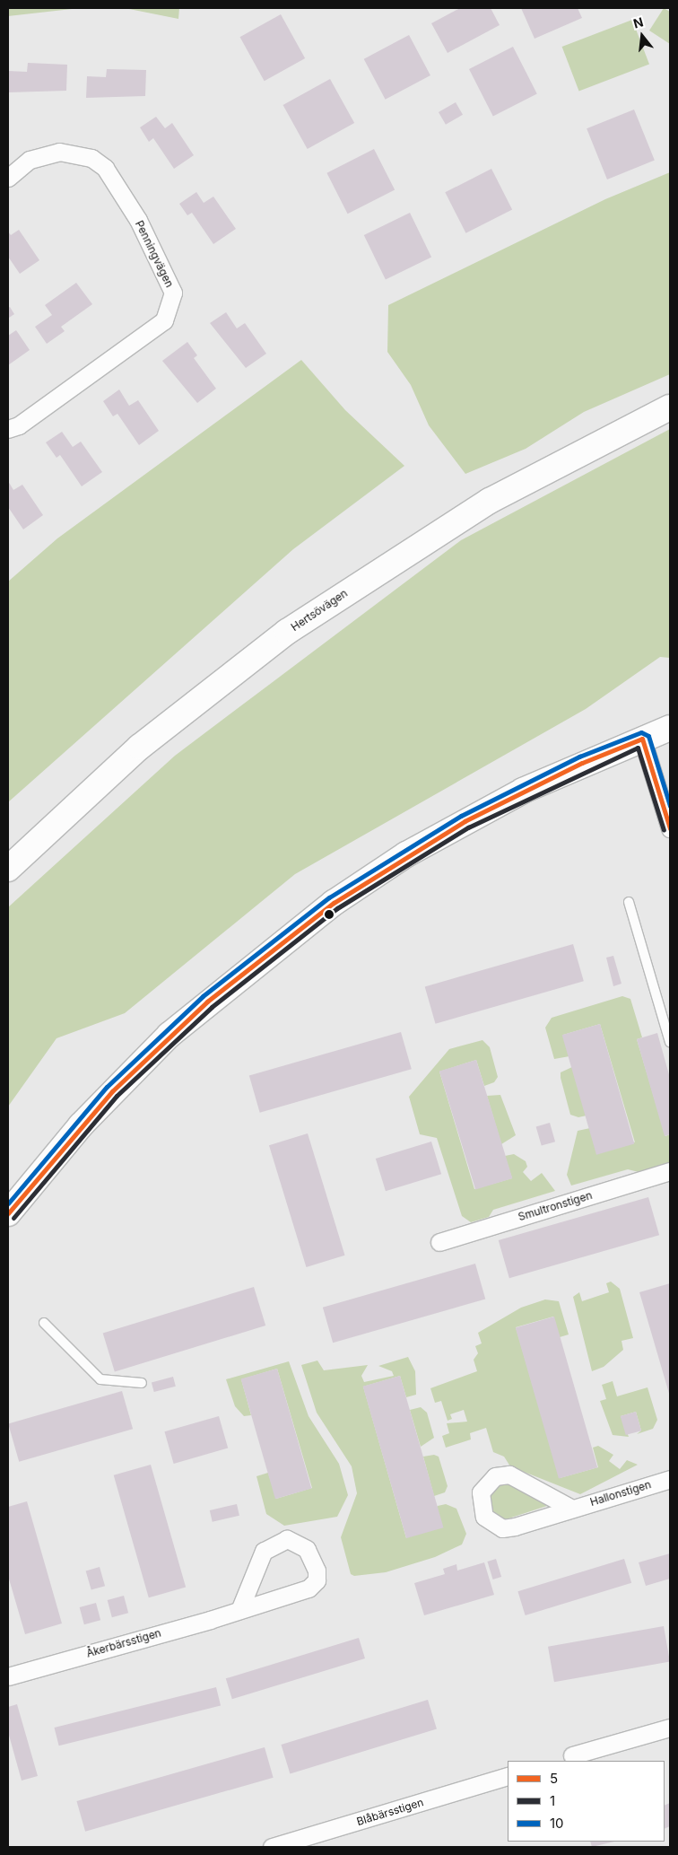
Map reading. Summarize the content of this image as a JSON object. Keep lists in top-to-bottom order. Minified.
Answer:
{"streets":{"street":["Penningvägen","Hertsövägen","Smultronstigen","Hallonstigen","Åkerbärsstigen","Blåbärsstigen"]},"lines":["transit line 10","transit line 5","transit line 1"],"legend":["5","1","10"],"north":"top"}
